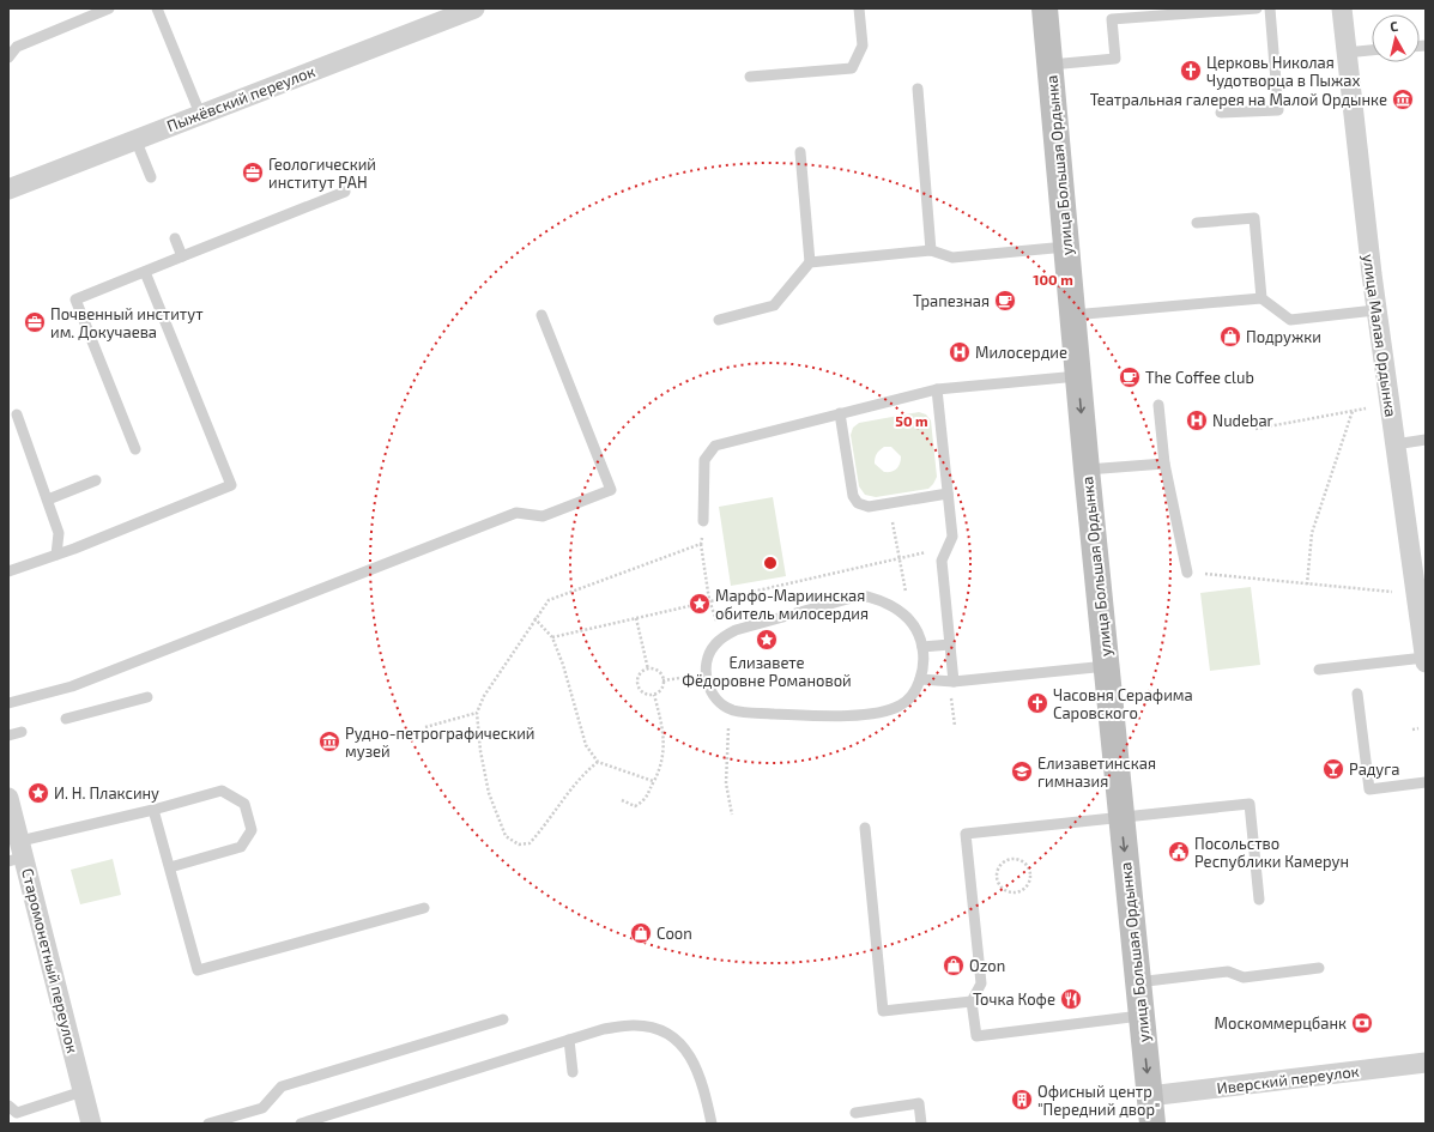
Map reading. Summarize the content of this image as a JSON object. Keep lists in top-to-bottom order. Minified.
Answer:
{"streets":{"main road":["улица Большая Ордынка"],"street":["Пыжёвский переулок","улица Малая Ордынка","Старомонетный переулок","Иверский переулок"]},"crossings":[["улица Большая Ордынка","Иверский переулок"]],"places":{"church":["Церковь Николая Чудотворца в Пыжах","Часовня Серафима Саровского"],"museum":["Театральная галерея на Малой Ордынке","Рудно-петрографический музей"],"office":["Геологический институт РАН","Почвенный институт им. Докучаева"],"cafe":["Трапезная","The Coffee club"],"shop":["Подружки","Coon","Ozon"],"hospital":["Милосердие","Nudebar"],"place":["Марфо-Мариинская обитель милосердия","Елизавете Фёдоровне Романовой","И. Н. Плаксину"],"bar":["Радуга"],"school or university":["Елизаветинская гимназия"],"public building":["Посольство Республики Камерун"],"restaurant":["Точка Кофе"],"bank":["Москоммерцбанк"],"building":["Офисный центр \"Передний двор\""]},"north":"top","rings":["100 m","50 m"]}
